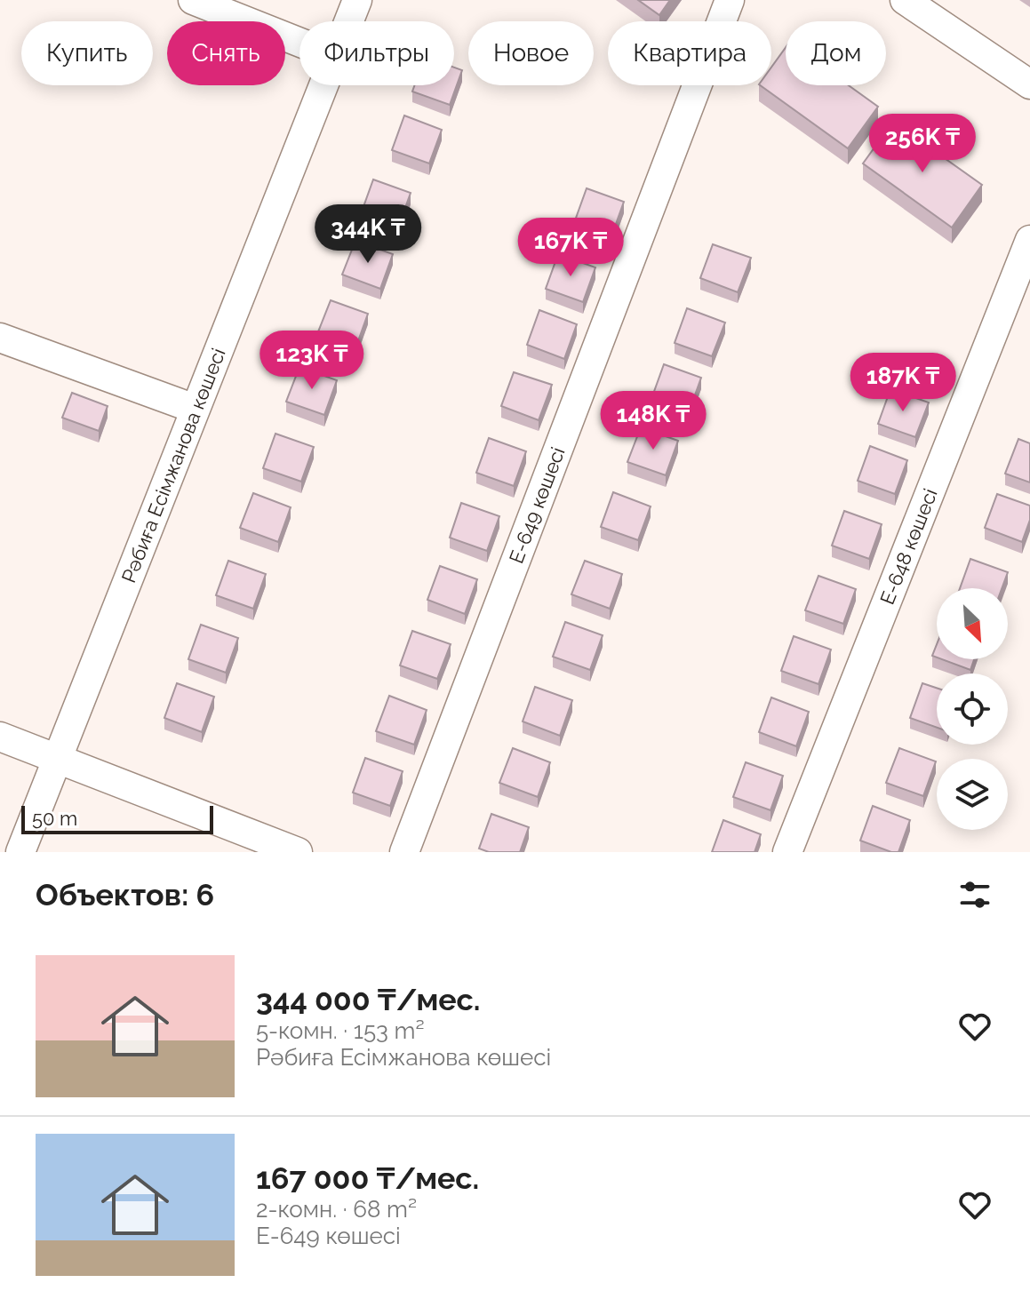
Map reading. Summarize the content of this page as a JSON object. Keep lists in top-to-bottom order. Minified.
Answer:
{"streets":{"street":["Рәбиға Есімжанова көшесі","Е-649 көшесі","Е-648 көшесі"]},"scale_bar":"50 m","north":"bottom right","page":{"chip":["Купить","Снять","Фильтры","Новое","Квартира","Дом"],"price":["256K ₸","344K ₸","167K ₸","123K ₸","187K ₸","148K ₸"],"scale":"50 m","heading":"Объектов: 6","list":[{"name":"344 000 ₸/мес.","note":"5-комн. · 153 m² · Рәбиға Есімжанова көшесі"},{"name":"167 000 ₸/мес.","note":"2-комн. · 68 m² · Е-649 көшесі"}]}}
